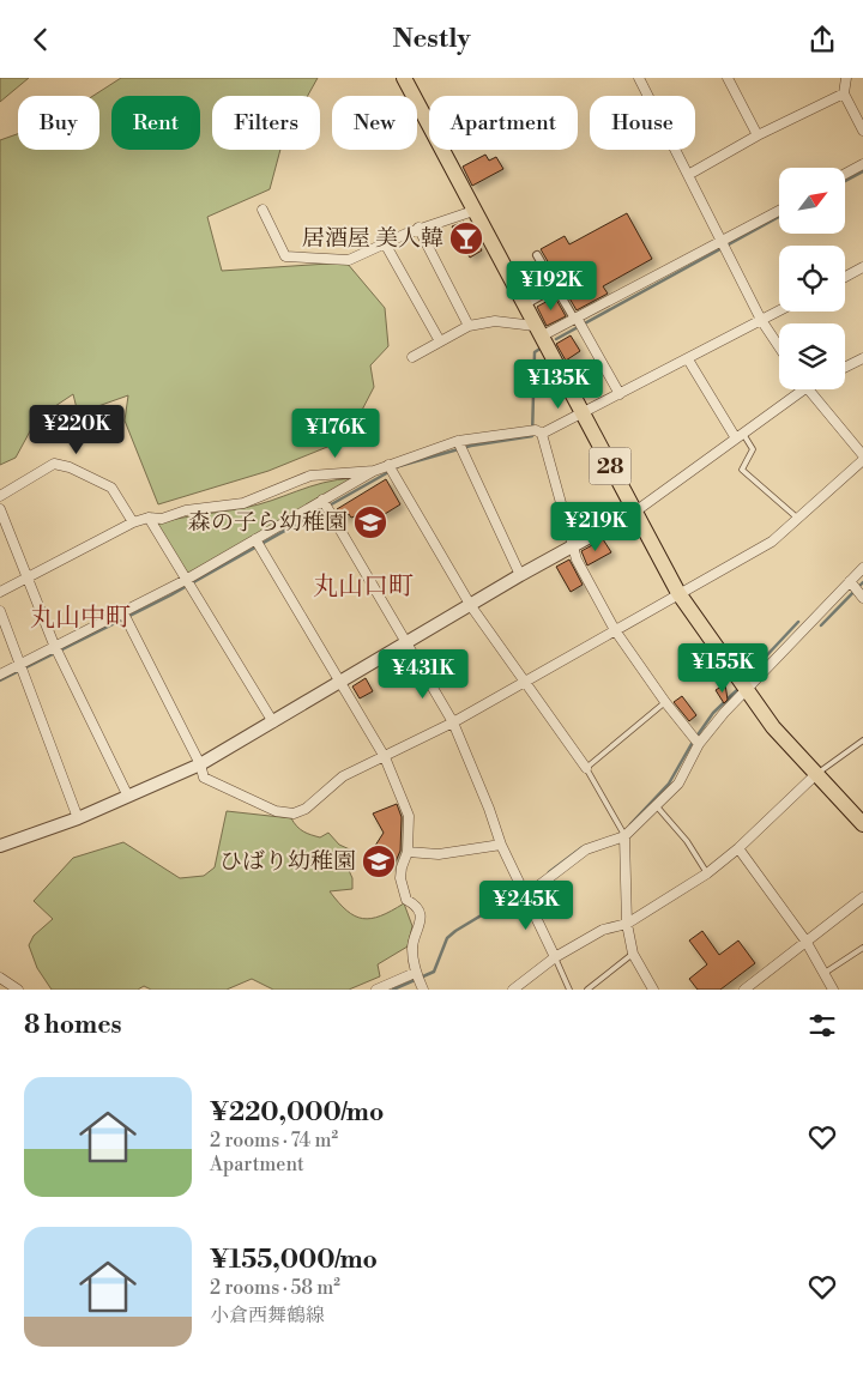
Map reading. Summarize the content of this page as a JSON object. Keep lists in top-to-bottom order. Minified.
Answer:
{"streets":{"main road":["28"]},"districts":["丸山口町","丸山中町"],"places":{"bar":["居酒屋 美人韓"],"school or university":["森の子ら幼稚園","ひばり幼稚園"]},"north":"top right","page":{"header":"Nestly","chip":["Buy","Rent","Filters","New","Apartment","House"],"price":["¥192K","¥135K","¥220K","¥176K","¥219K","¥155K","¥431K","¥245K"],"heading":"8 homes","list":[{"name":"¥220,000/mo","note":"2 rooms · 74 m² · Apartment"},{"name":"¥155,000/mo","note":"2 rooms · 58 m² · 小倉西舞鶴線"}]}}
